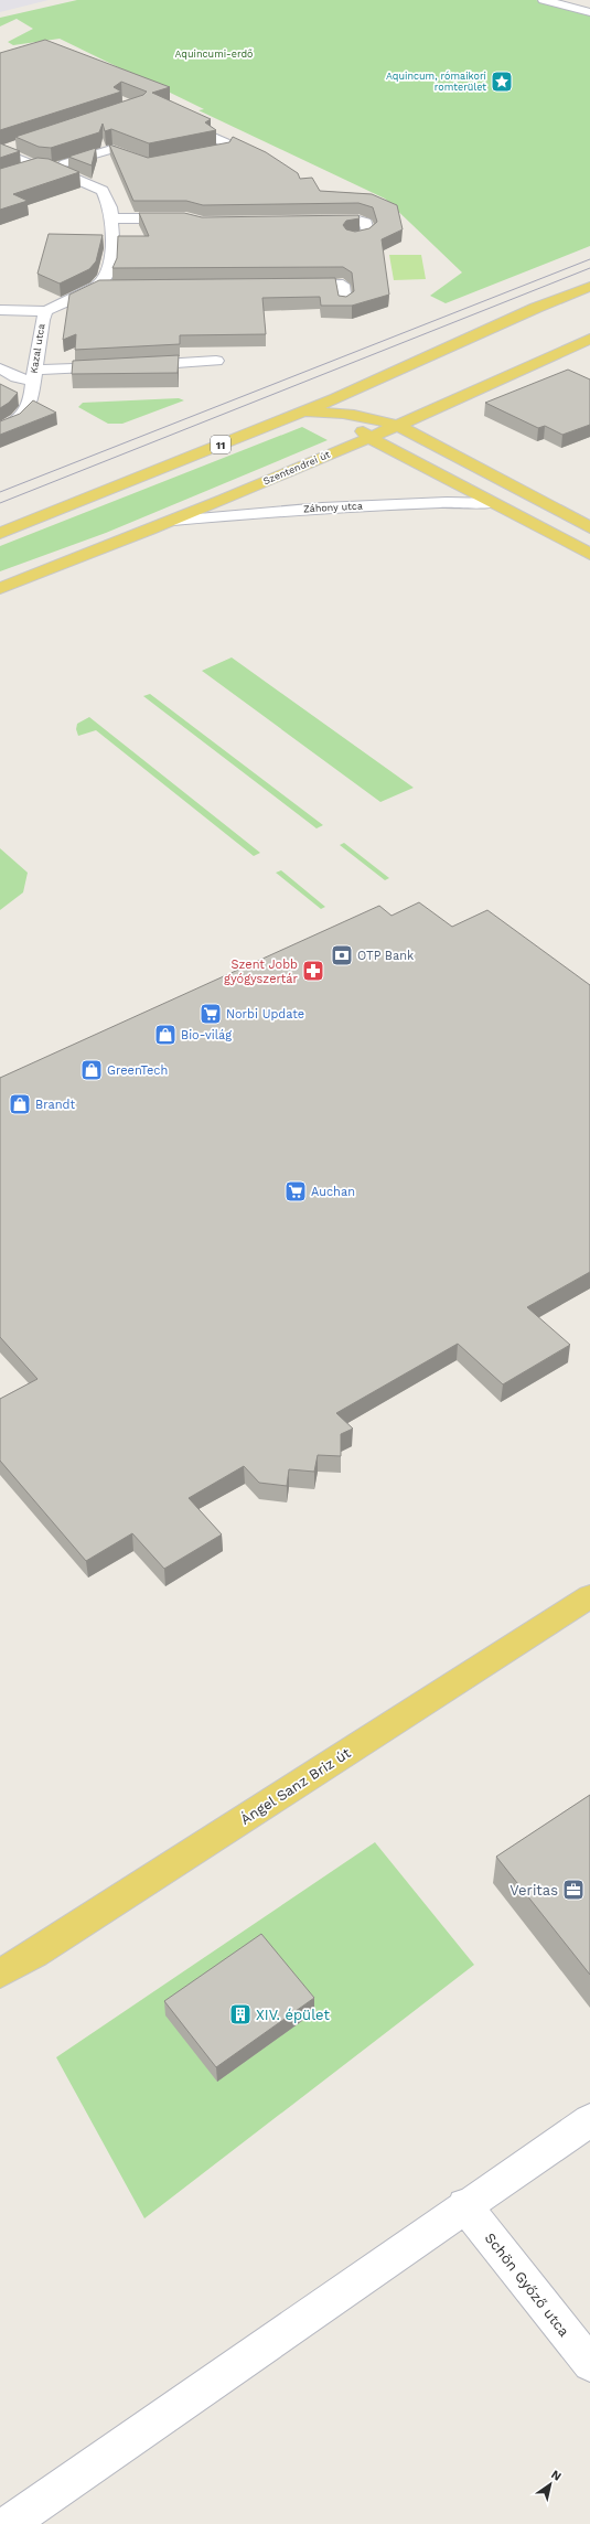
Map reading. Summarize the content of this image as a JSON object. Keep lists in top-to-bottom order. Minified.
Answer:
{"streets":{"main road":["11","Szentendrei út","Záhony utca","Ángel Sanz Briz út"],"street":["Kazal utca","Schön Győző utca"]},"crossings":[["Szentendrei út","Záhony utca"]],"parks":["Aquincumi-erdő"],"places":{"place":["Aquincum, rómaikori romterület"],"bank":["OTP Bank"],"pharmacy":["Szent Jobb gyógyszertár"],"supermarket":["Norbi Update","Auchan"],"shop":["Bio-világ","GreenTech","Brandt"],"office":["Veritas"],"building":["XIV. épület"]},"north":"top right"}
